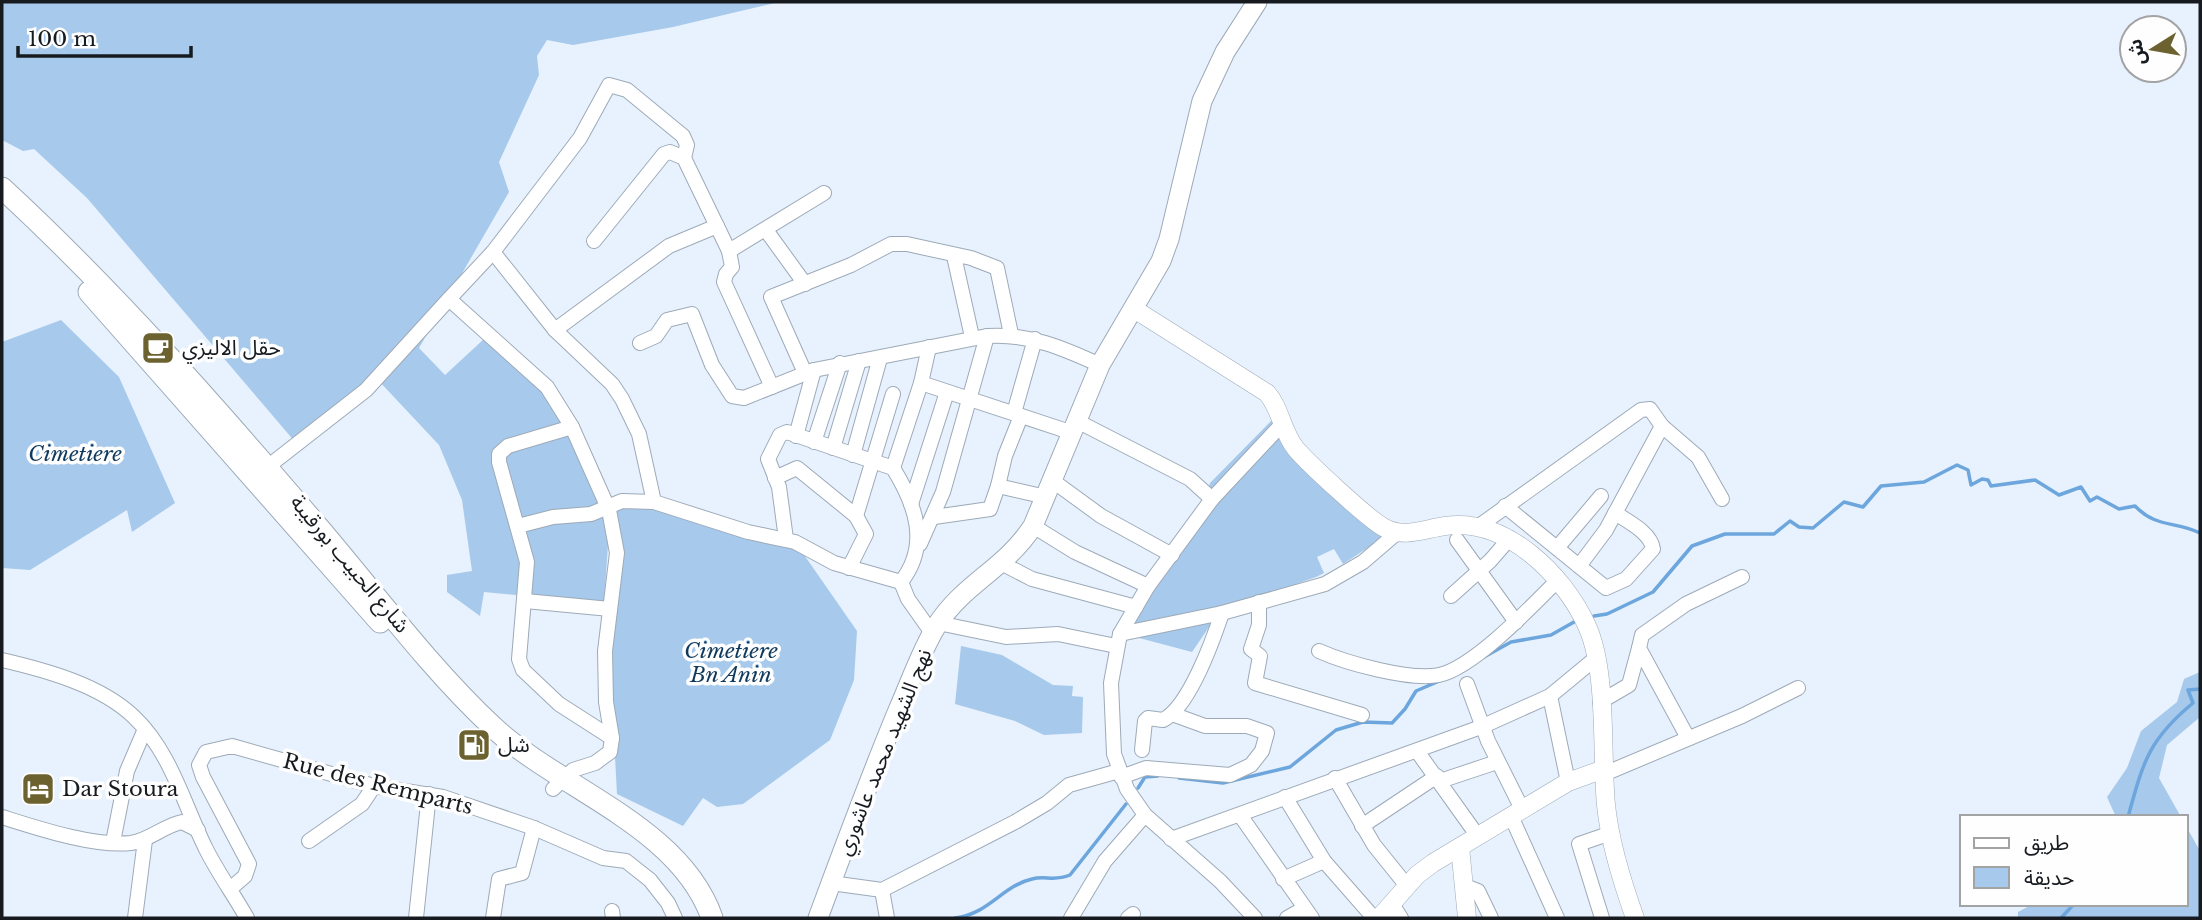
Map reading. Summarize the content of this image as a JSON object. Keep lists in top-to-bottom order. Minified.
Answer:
{"streets":{"main road":["شارع الحبيب بورقيبة","نهج الشهيد محمد عاشوري"],"street":["Rue des Remparts"]},"parks":["Cimetiere","Cimetiere Bn Anin"],"places":{"cafe":["حقل الاليزي"],"fuel station":["شل"],"hotel":["Dar Stoura"]},"legend":["طريق","حديقة"],"scale_bar":"100 m","north":"left"}
